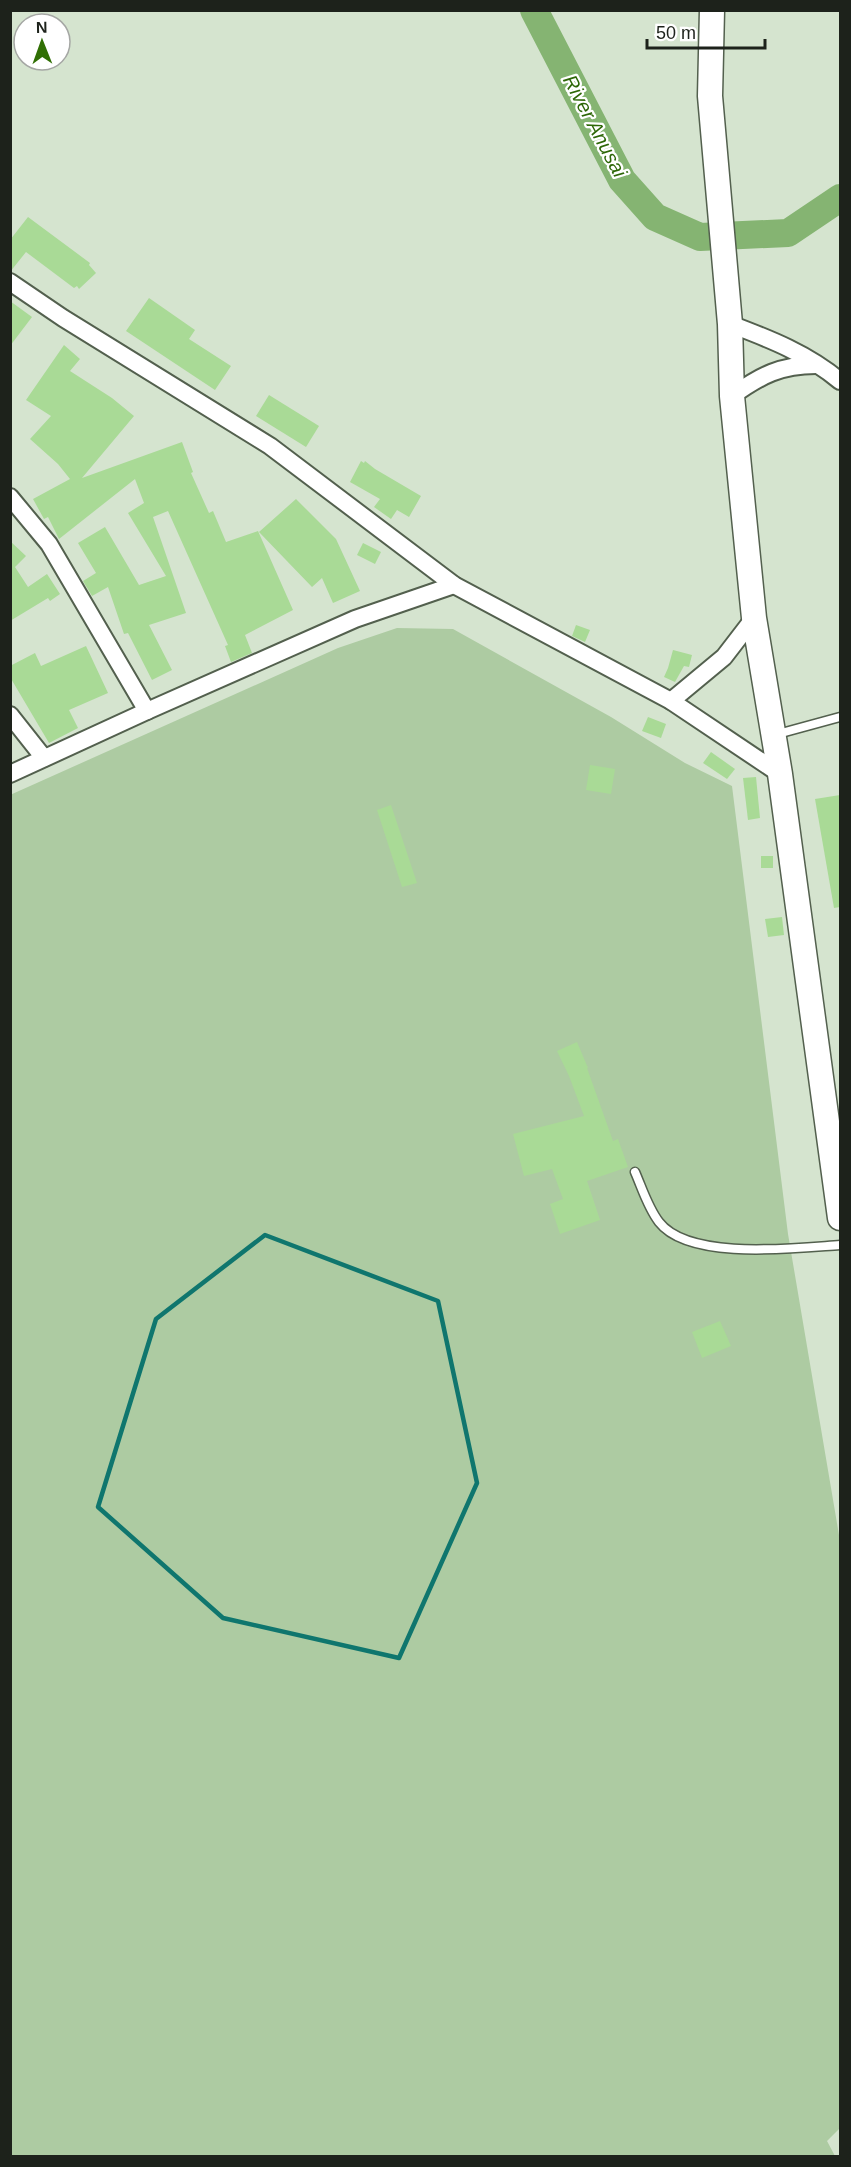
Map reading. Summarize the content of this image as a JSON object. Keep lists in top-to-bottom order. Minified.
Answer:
{"water":["River Anusai"],"scale_bar":"50 m","north":"top"}
